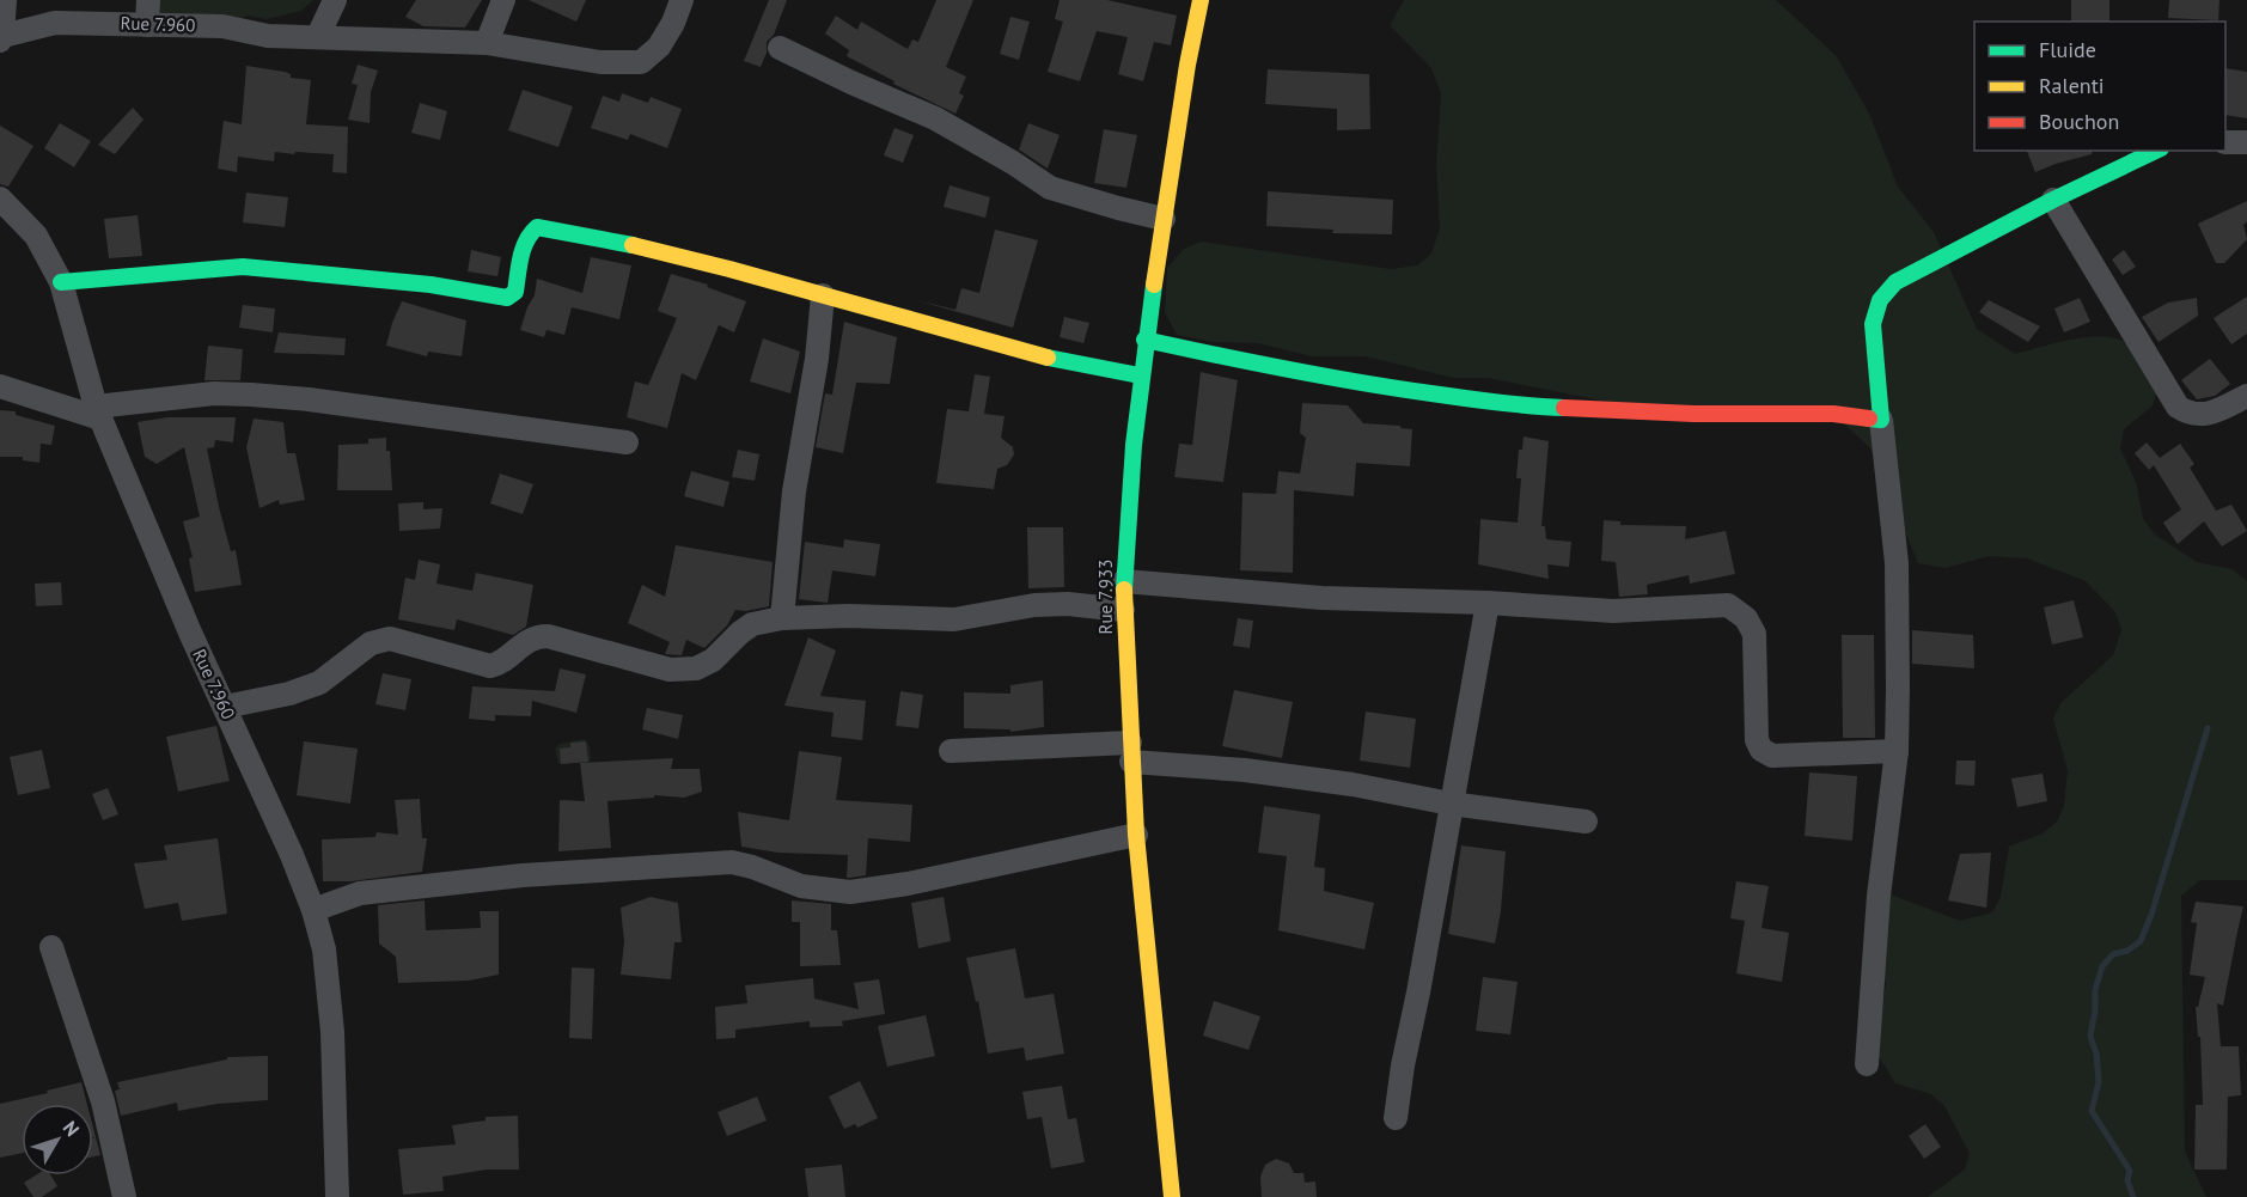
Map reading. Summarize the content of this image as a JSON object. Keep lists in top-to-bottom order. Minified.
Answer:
{"streets":{"street":["Rue 7.960","Rue 7.933"]},"legend":["Fluide","Ralenti","Bouchon"],"north":"top right"}
